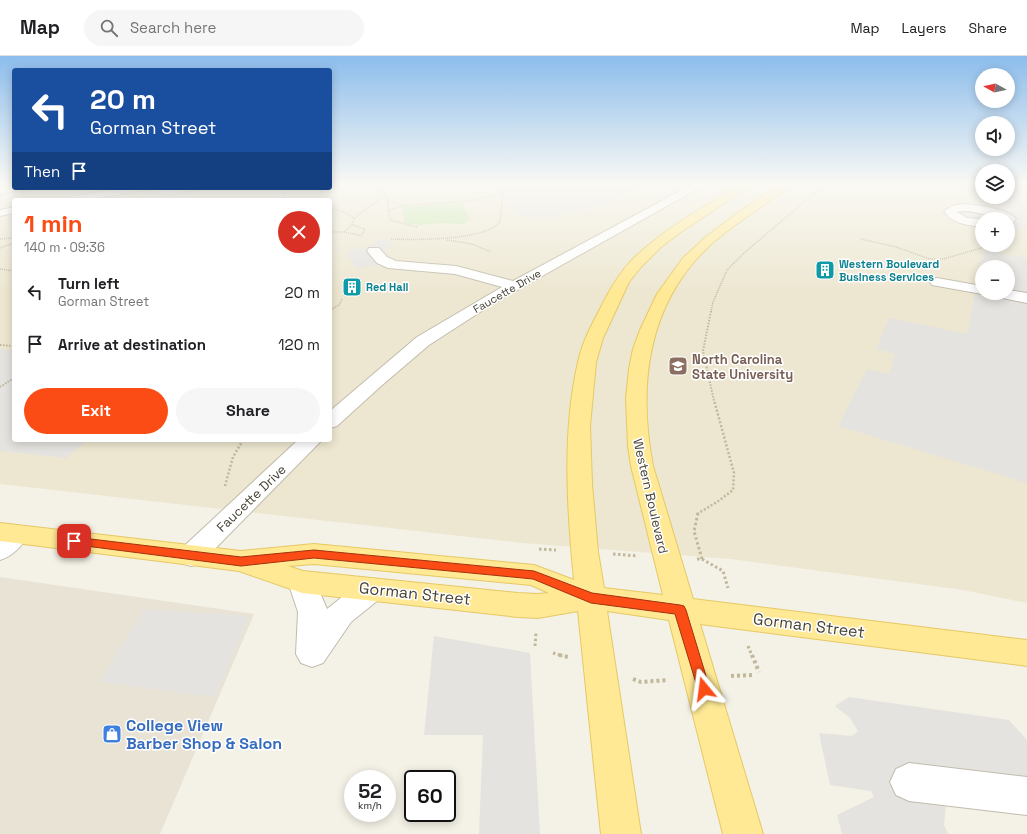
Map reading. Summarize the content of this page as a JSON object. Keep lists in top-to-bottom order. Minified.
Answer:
{"streets":{"main road":["Western Boulevard","Gorman Street"],"street":["Faucette Drive"]},"crossings":[["Faucette Drive","Gorman Street"],["Western Boulevard","Gorman Street"]],"places":{"building":["Western Boulevard Business Services","Red Hall"],"school or university":["North Carolina State University"],"shop":["College View Barber Shop & Salon"]},"north":"left","page":{"header":"Map","search":"Search here","nav":["Map","Layers","Share"],"map_buttons":["+","−"],"turn":["20 m","Gorman Street"],"then":"Then","heading":["1 min","140 m · 09:36"],"list":[{"name":"Turn left","note":"Gorman Street","value":"20 m"},{"name":"Arrive at destination","value":"120 m"}],"buttons":["Exit","Share"],"speed":"52 km/h","limit":"60"}}
